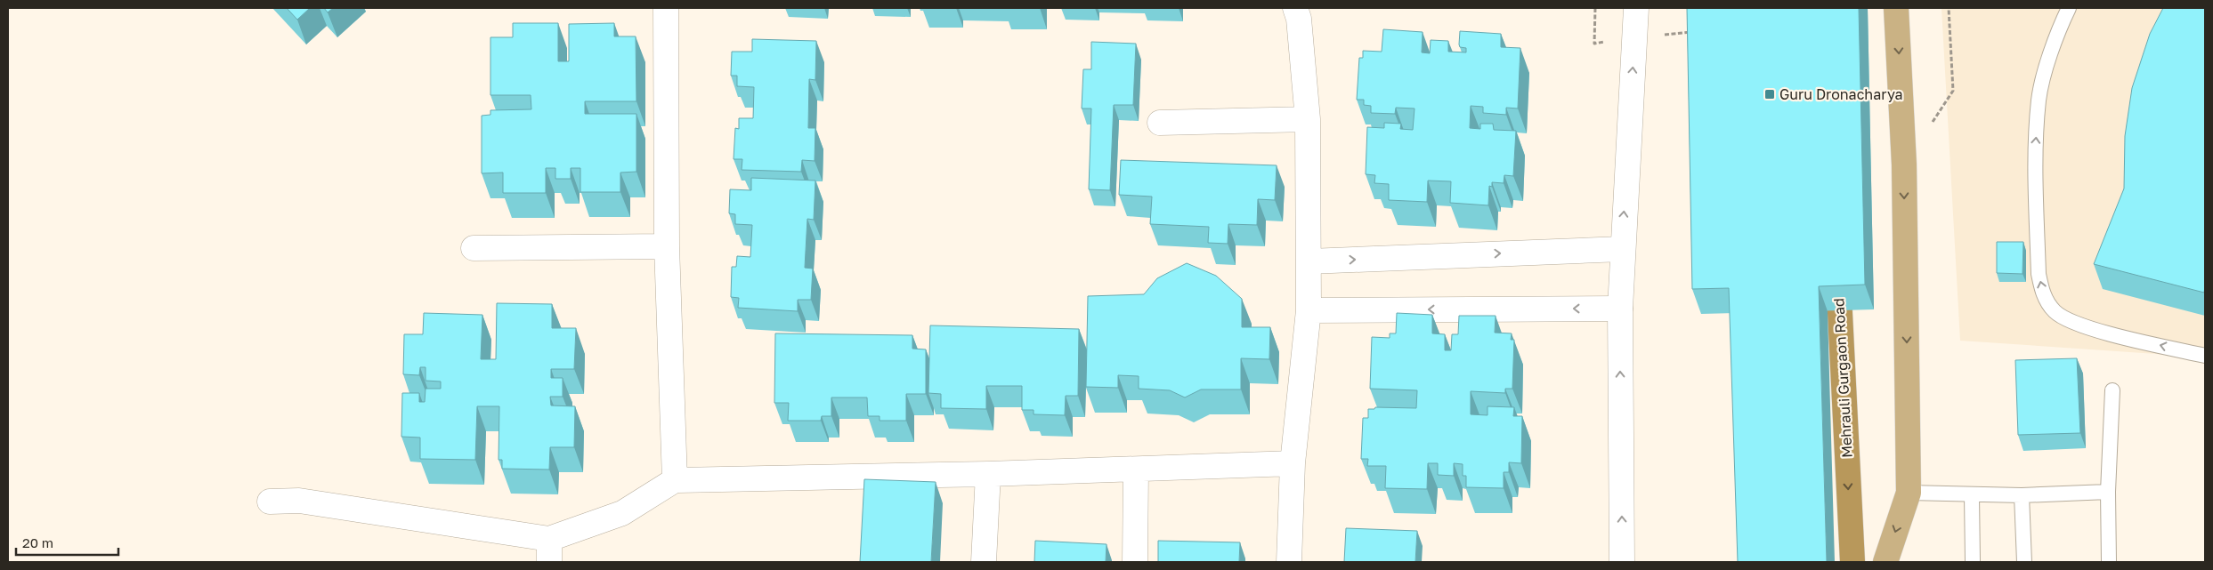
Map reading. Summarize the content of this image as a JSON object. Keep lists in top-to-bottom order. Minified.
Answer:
{"streets":{"highway":["Mehrauli Gurgaon Road"]},"one_way":["Mehrauli Gurgaon Road"],"places":{"transit":["Guru Dronacharya"]},"scale_bar":"20 m"}
